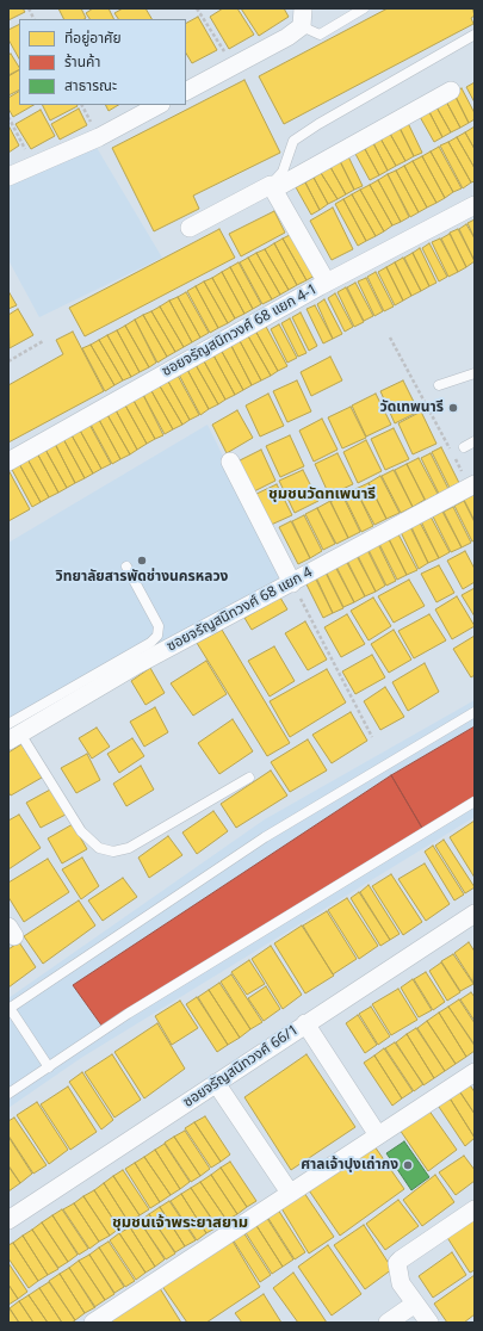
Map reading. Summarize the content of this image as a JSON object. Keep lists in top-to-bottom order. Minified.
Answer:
{"streets":{"street":["ซอยจรัญสนิทวงศ์ 68 แยก 4-1","ซอยจรัญสนิทวงศ์ 68 แยก 4","ซอยจรัญสนิทวงศ์ 66/1"]},"districts":["ชุมชนวัดทเพนารี","ชุมชนเจ้าพระยาสยาม"],"places":["วัดเทพนารี","วิทยาลัยสารพัดช่างนครหลวง","ศาลเจ้าปุงเถ่ากง"],"legend":["ที่อยู่อาศัย","ร้านค้า","สาธารณะ"]}
